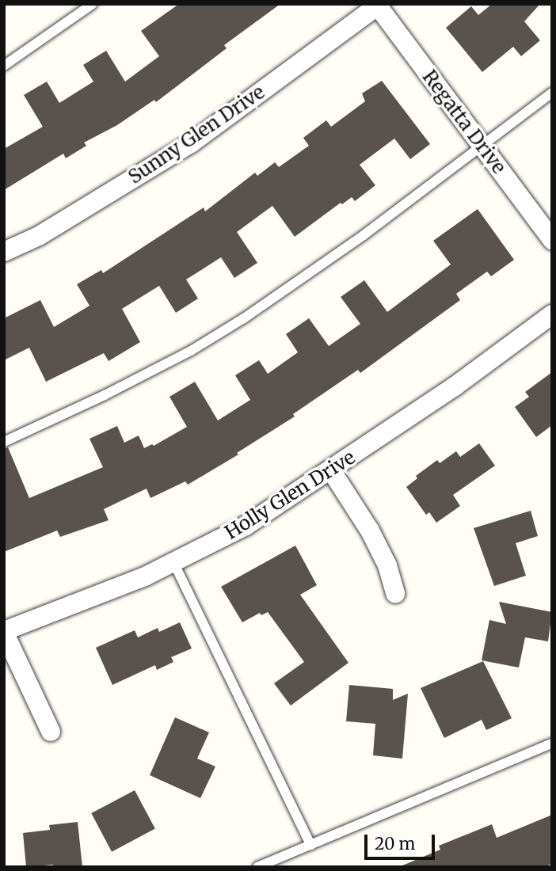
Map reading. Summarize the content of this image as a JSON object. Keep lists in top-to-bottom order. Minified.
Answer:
{"streets":{"street":["Regatta Drive","Sunny Glen Drive","Holly Glen Drive"]},"crossings":[["Regatta Drive","Sunny Glen Drive"]],"scale_bar":"20 m"}
